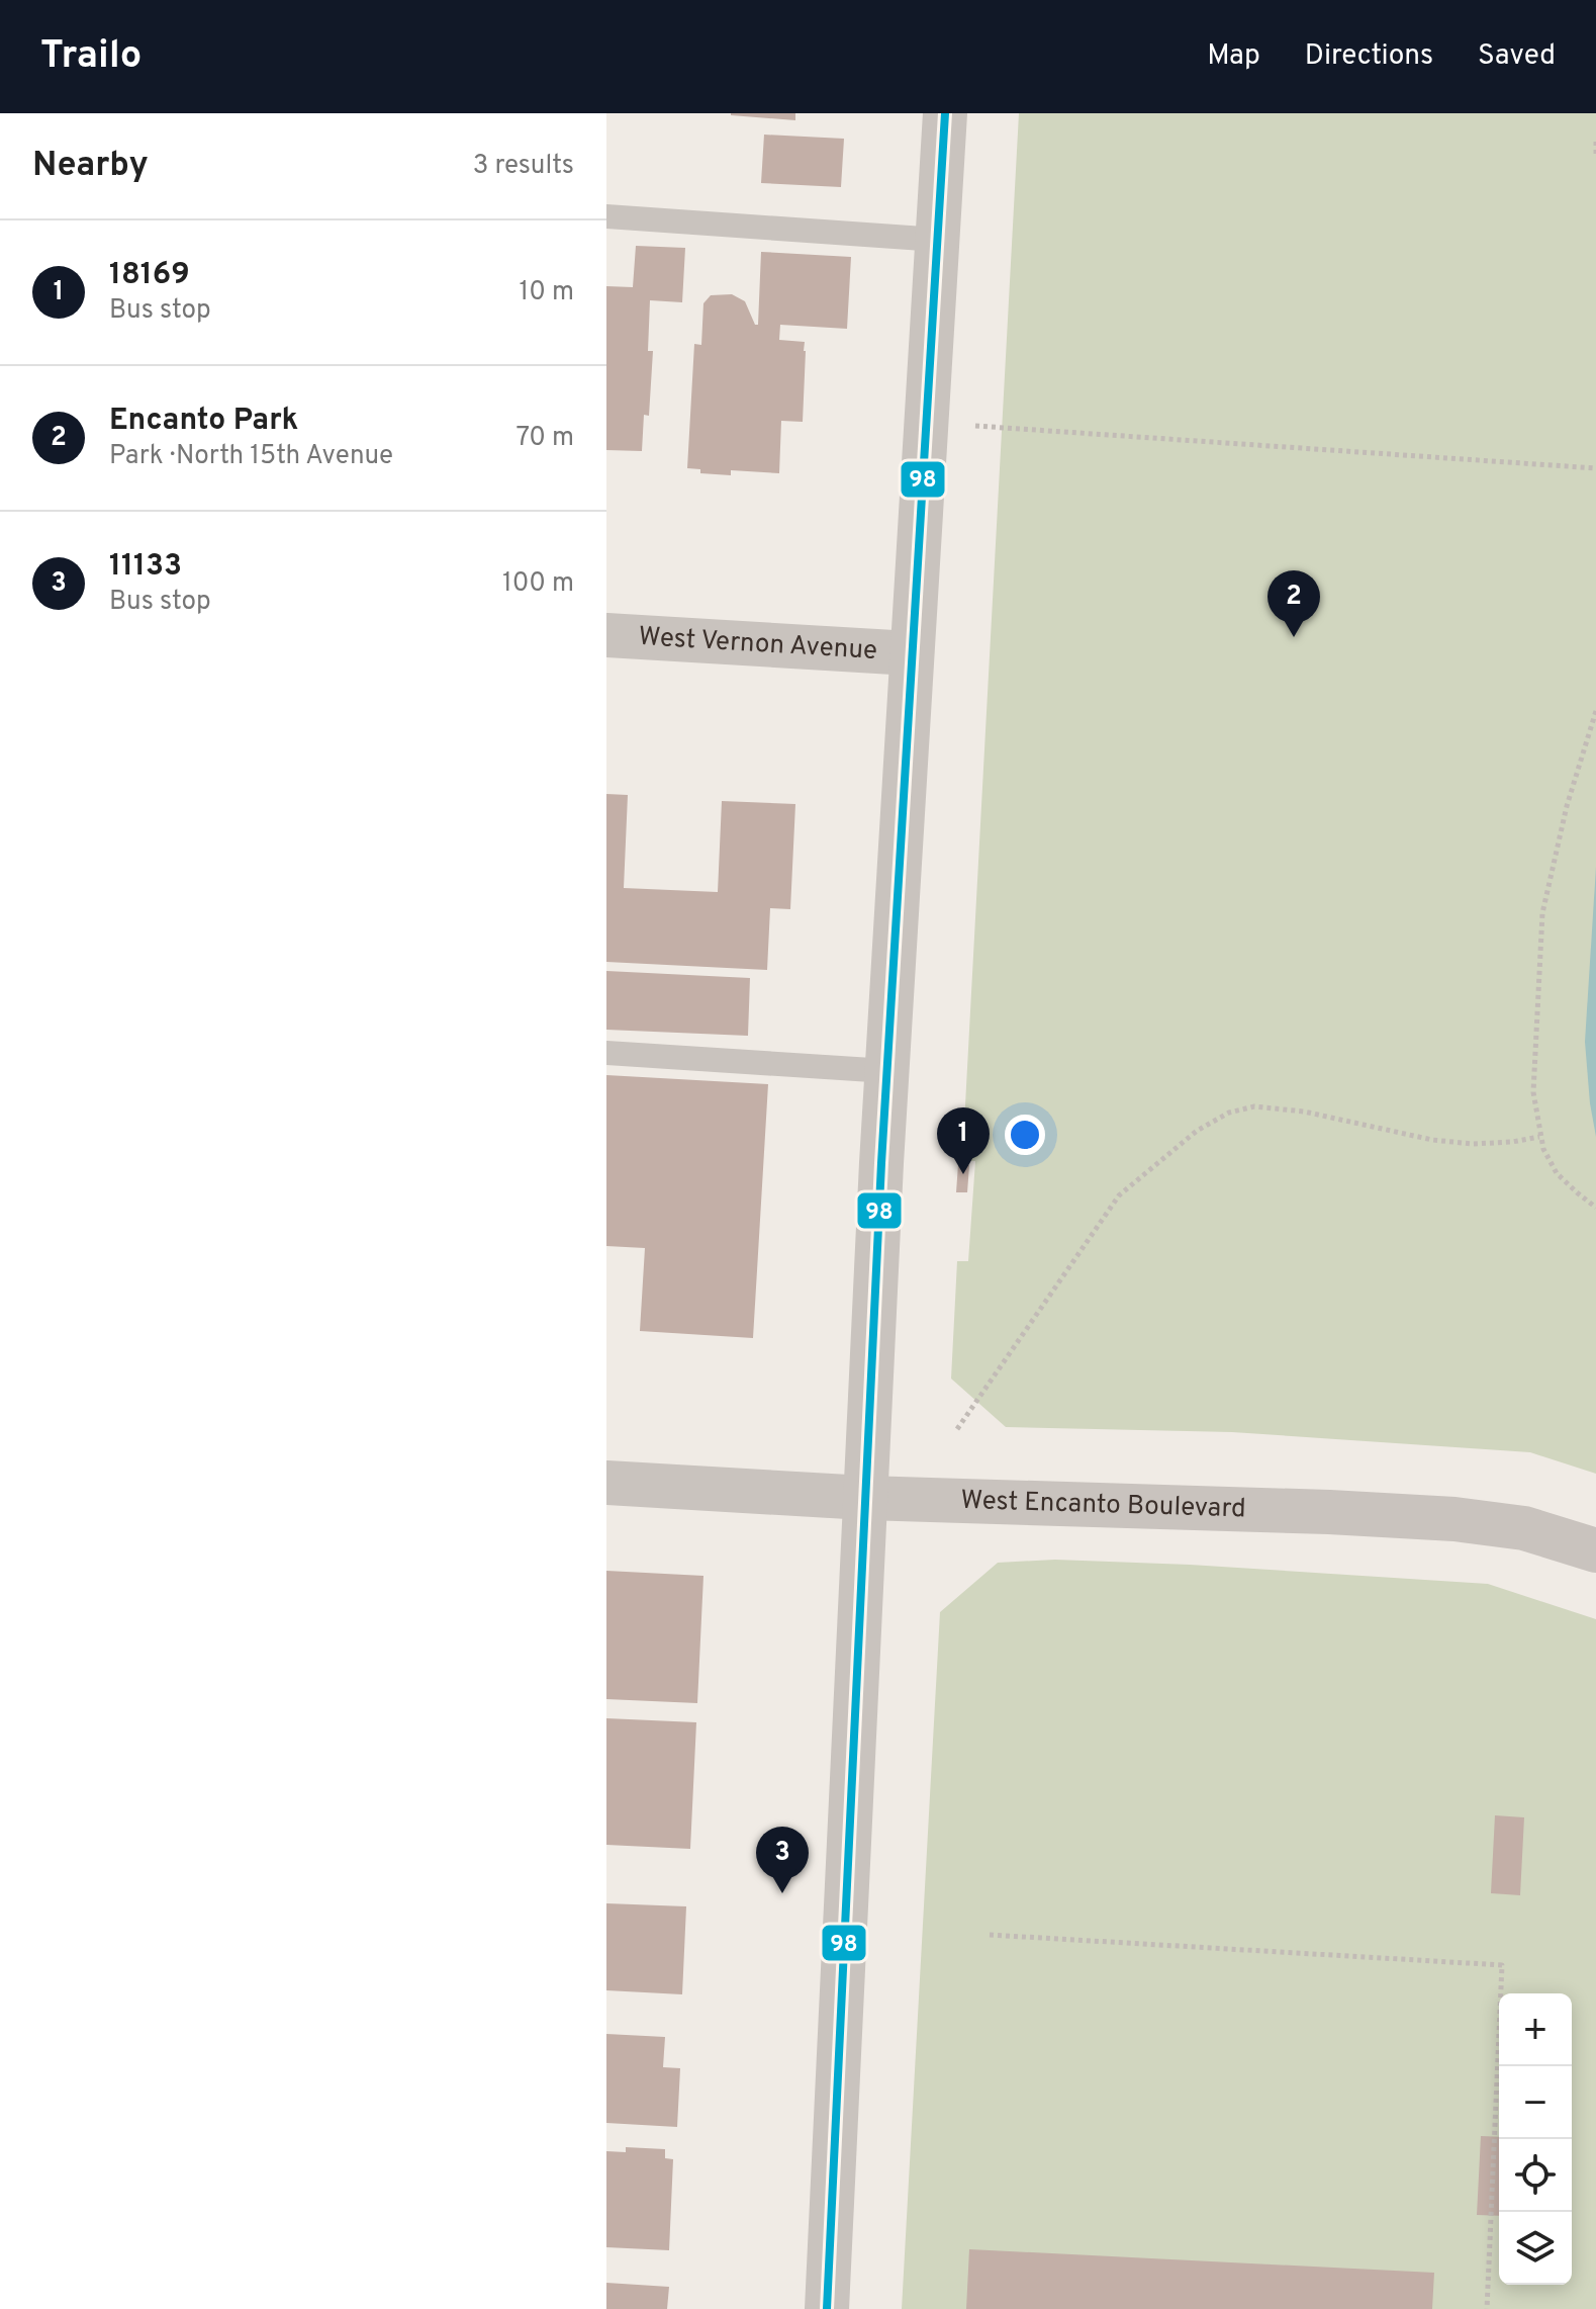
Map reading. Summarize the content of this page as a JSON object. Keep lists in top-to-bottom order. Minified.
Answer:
{"streets":{"street":["West Vernon Avenue","West Encanto Boulevard"]},"lines":["transit line 98"],"page":{"header":"Trailo","nav":["Map","Directions","Saved"],"heading":["Nearby","3 results"],"list":[{"mark":"1","name":"18169","note":"Bus stop","value":"10 m"},{"mark":"2","name":"Encanto Park","note":"Park · North 15th Avenue","value":"70 m"},{"mark":"3","name":"11133","note":"Bus stop","value":"100 m"}],"pins":["2","1","3"],"map_buttons":["+","−"]}}
